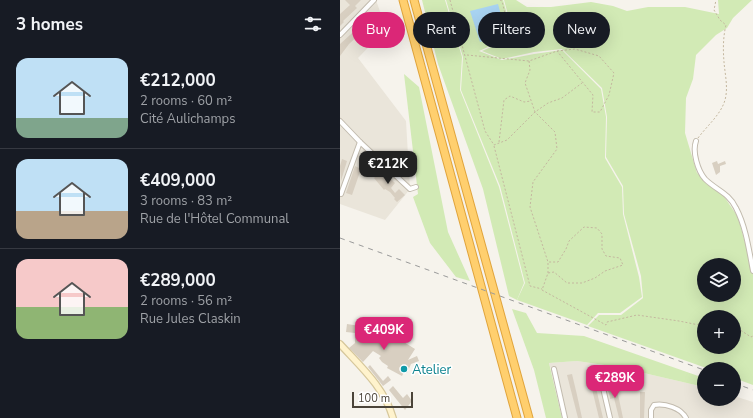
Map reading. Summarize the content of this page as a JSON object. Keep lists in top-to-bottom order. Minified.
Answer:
{"places":["Atelier"],"scale_bar":"100 m","page":{"heading":"3 homes","chip":["Buy","Rent","Filters","New"],"list":[{"name":"€212,000","note":"2 rooms · 60 m² · Cité Aulichamps"},{"name":"€409,000","note":"3 rooms · 83 m² · Rue de l'Hôtel Communal"},{"name":"€289,000","note":"2 rooms · 56 m² · Rue Jules Claskin"}],"price":["€212K","€409K","€289K"],"map_buttons":["+","−"],"scale":"100 m"}}
